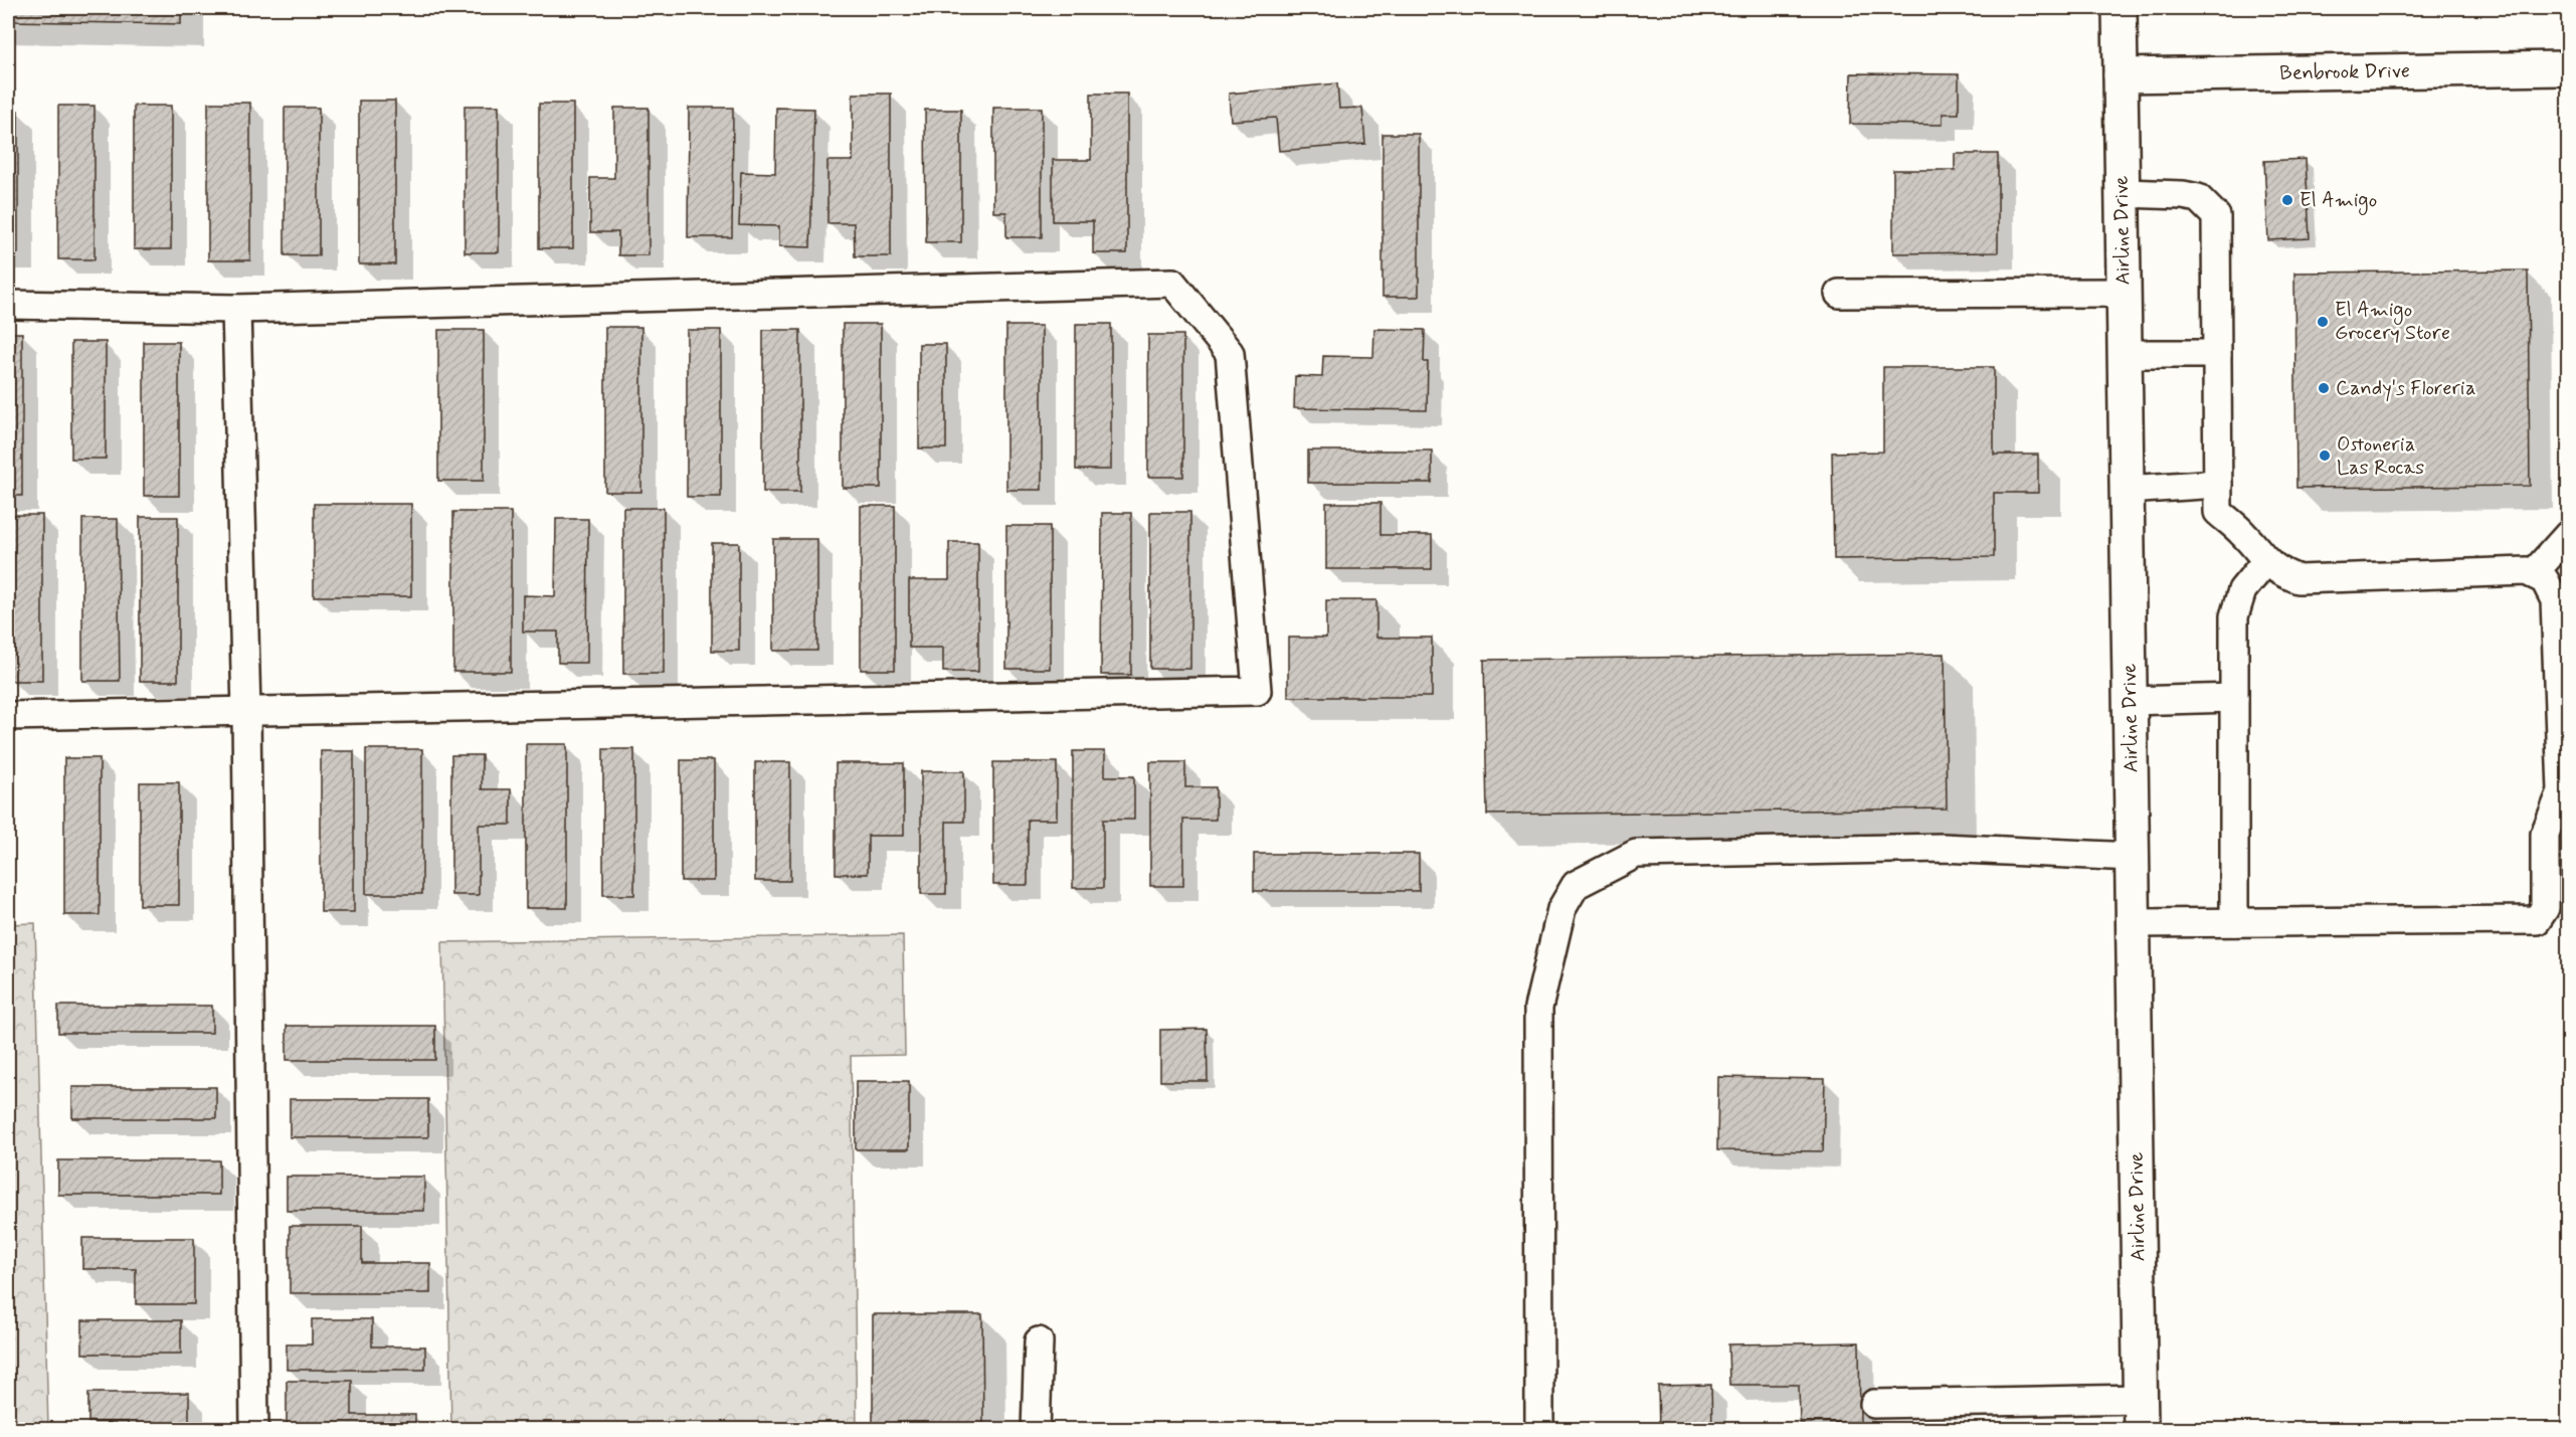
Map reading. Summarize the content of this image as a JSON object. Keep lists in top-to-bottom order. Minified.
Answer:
{"streets":{"main road":["Benbrook Drive","Airline Drive"]},"crossings":[["Benbrook Drive","Airline Drive"]],"places":["El Amigo","El Amigo Grocery Store","Candy's Floreria","Ostoneria Las Rocas"]}
